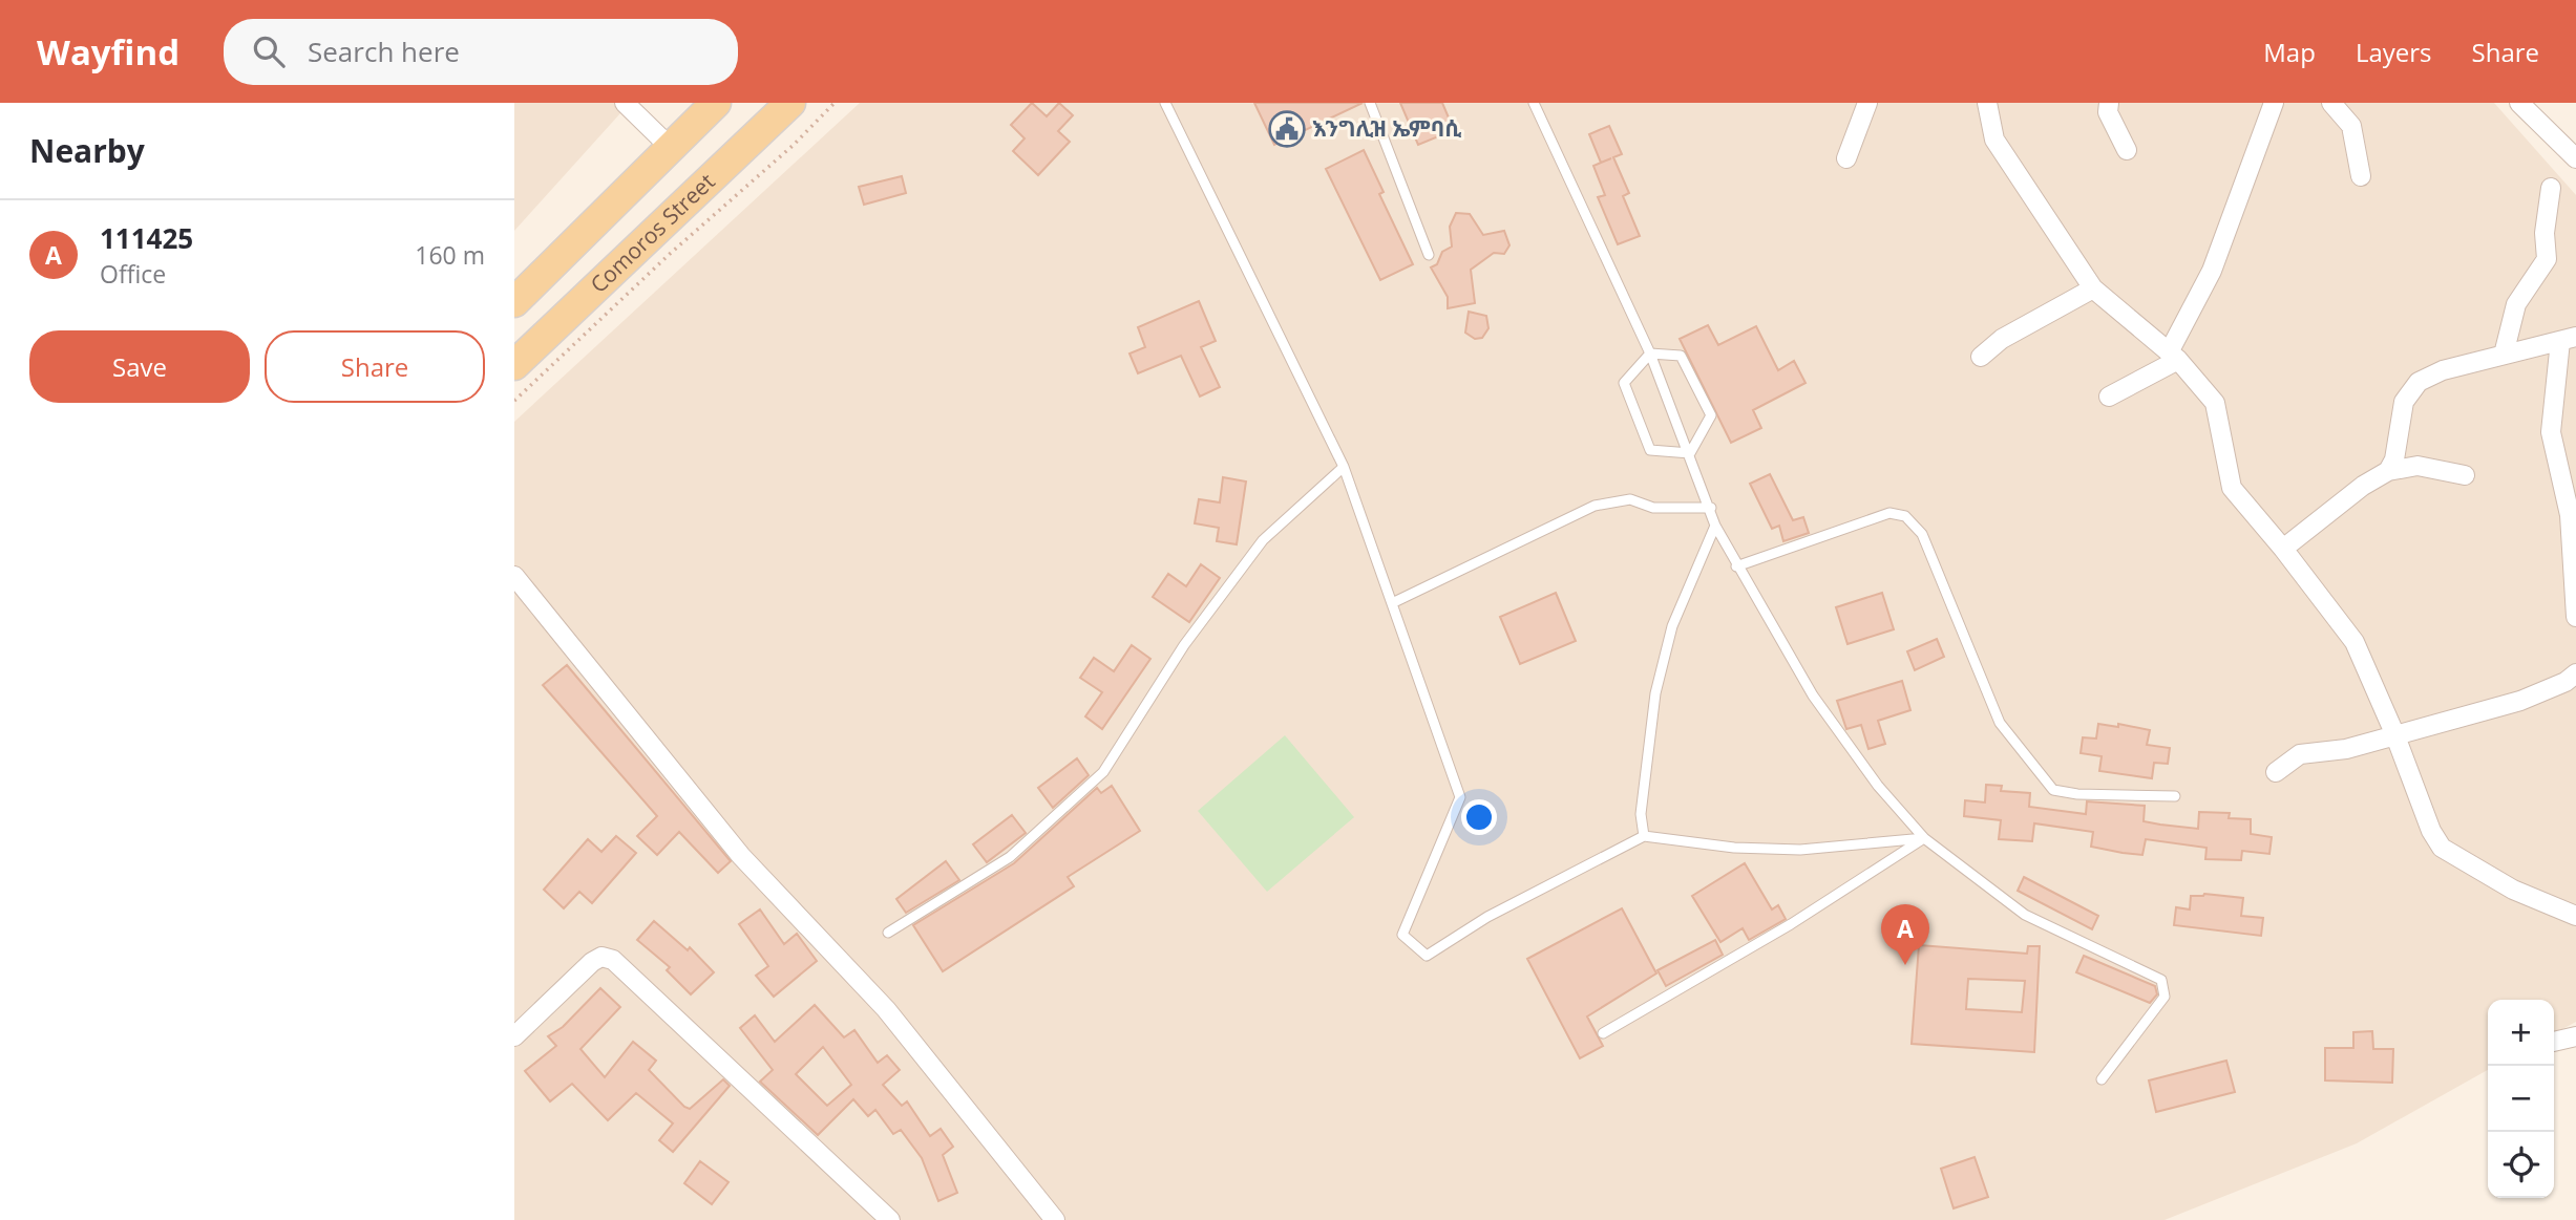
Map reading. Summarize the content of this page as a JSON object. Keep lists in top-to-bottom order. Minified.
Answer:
{"streets":{"main road":["Comoros Street"]},"places":{"public building":["እንግሊዝ ኤምባሲ"]},"page":{"header":"Wayfind","search":"Search here","nav":["Map","Layers","Share"],"heading":"Nearby","list":[{"mark":"A","name":"111425","note":"Office","value":"160 m"}],"buttons":["Save","Share"],"pins":"A","map_buttons":["+","−"]}}
